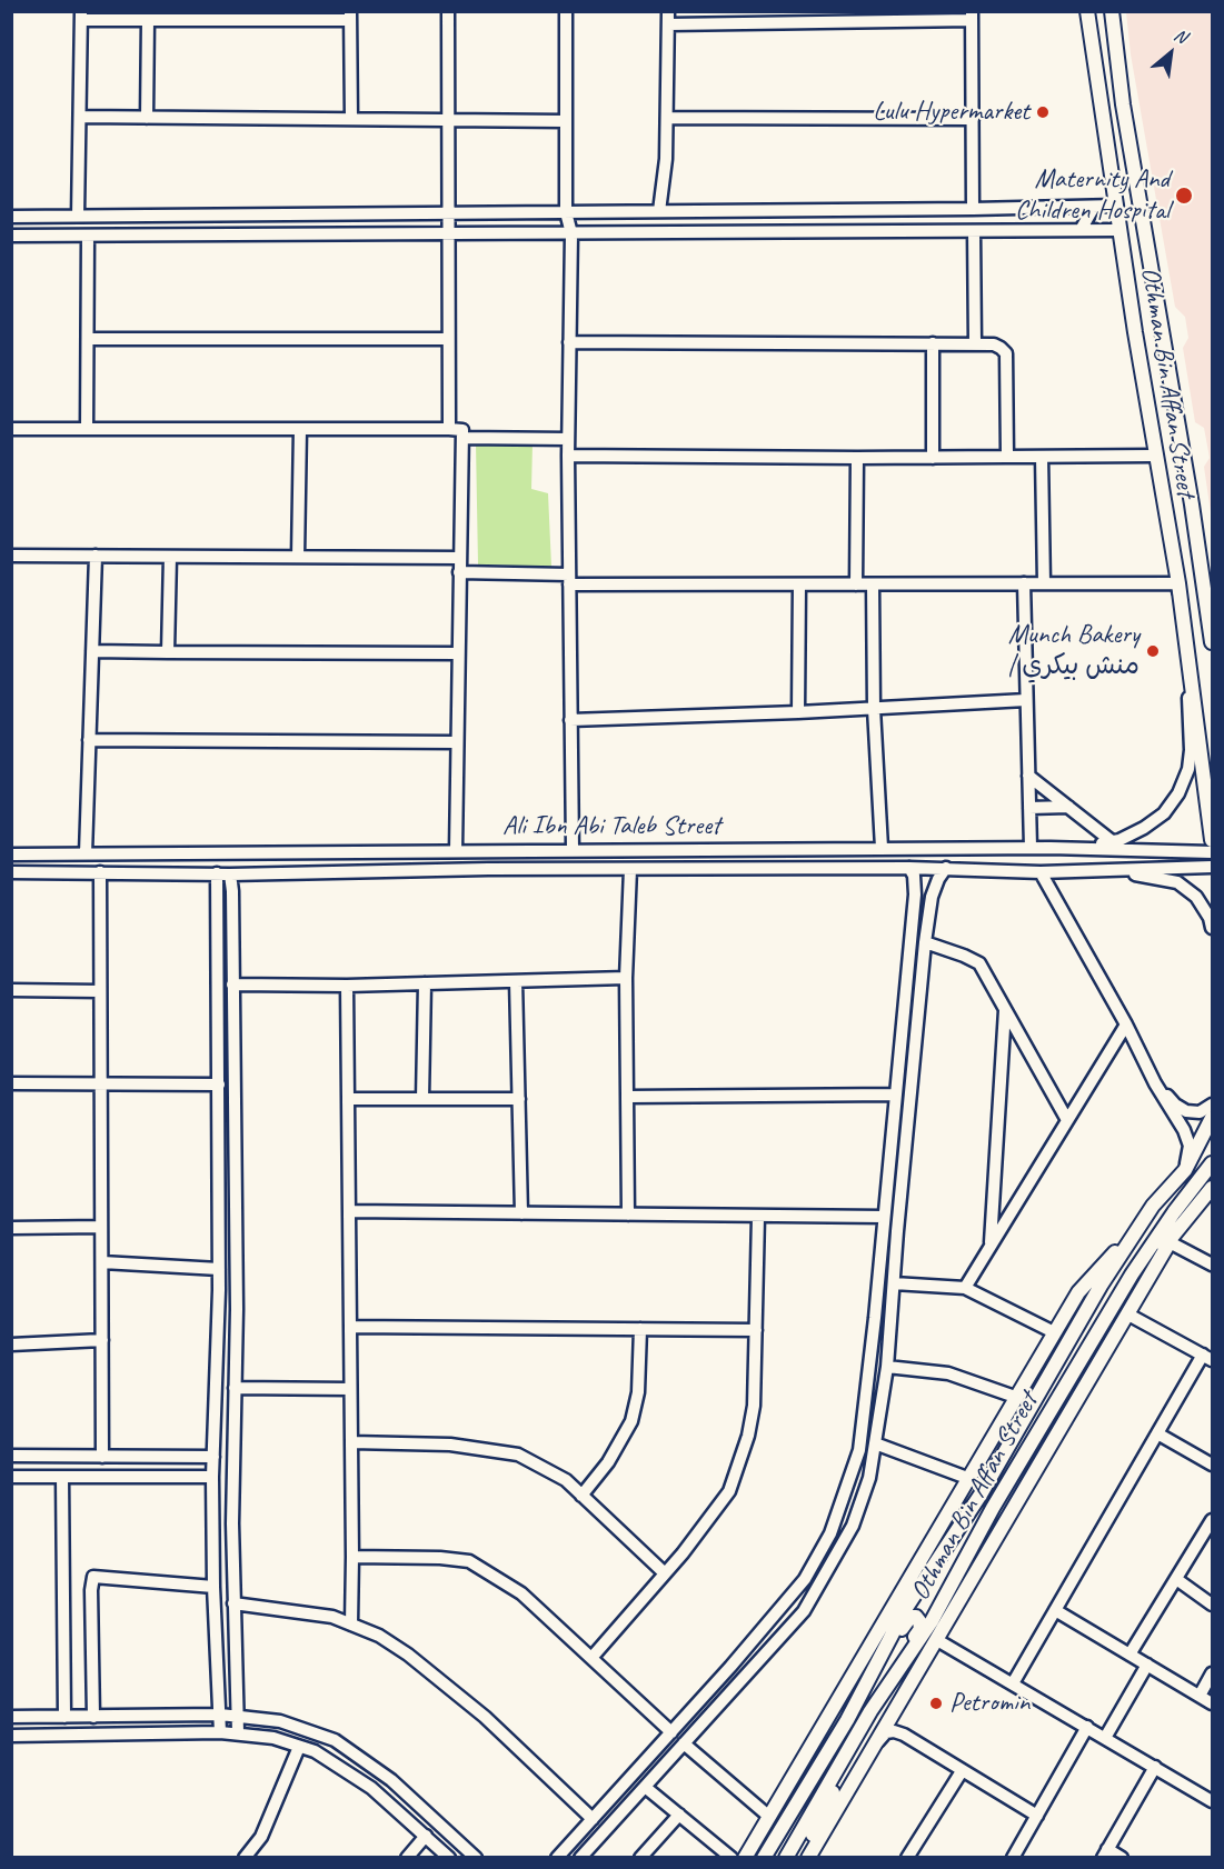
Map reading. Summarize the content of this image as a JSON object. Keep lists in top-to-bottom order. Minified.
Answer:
{"streets":{"main road":["Othman Bin Affan Street"],"street":["Ali Ibn Abi Taleb Street"]},"places":["Lulu Hypermarket","Maternity And Children Hospital","Munch Bakery | منش بيكري","Petromin"],"north":"top right"}
